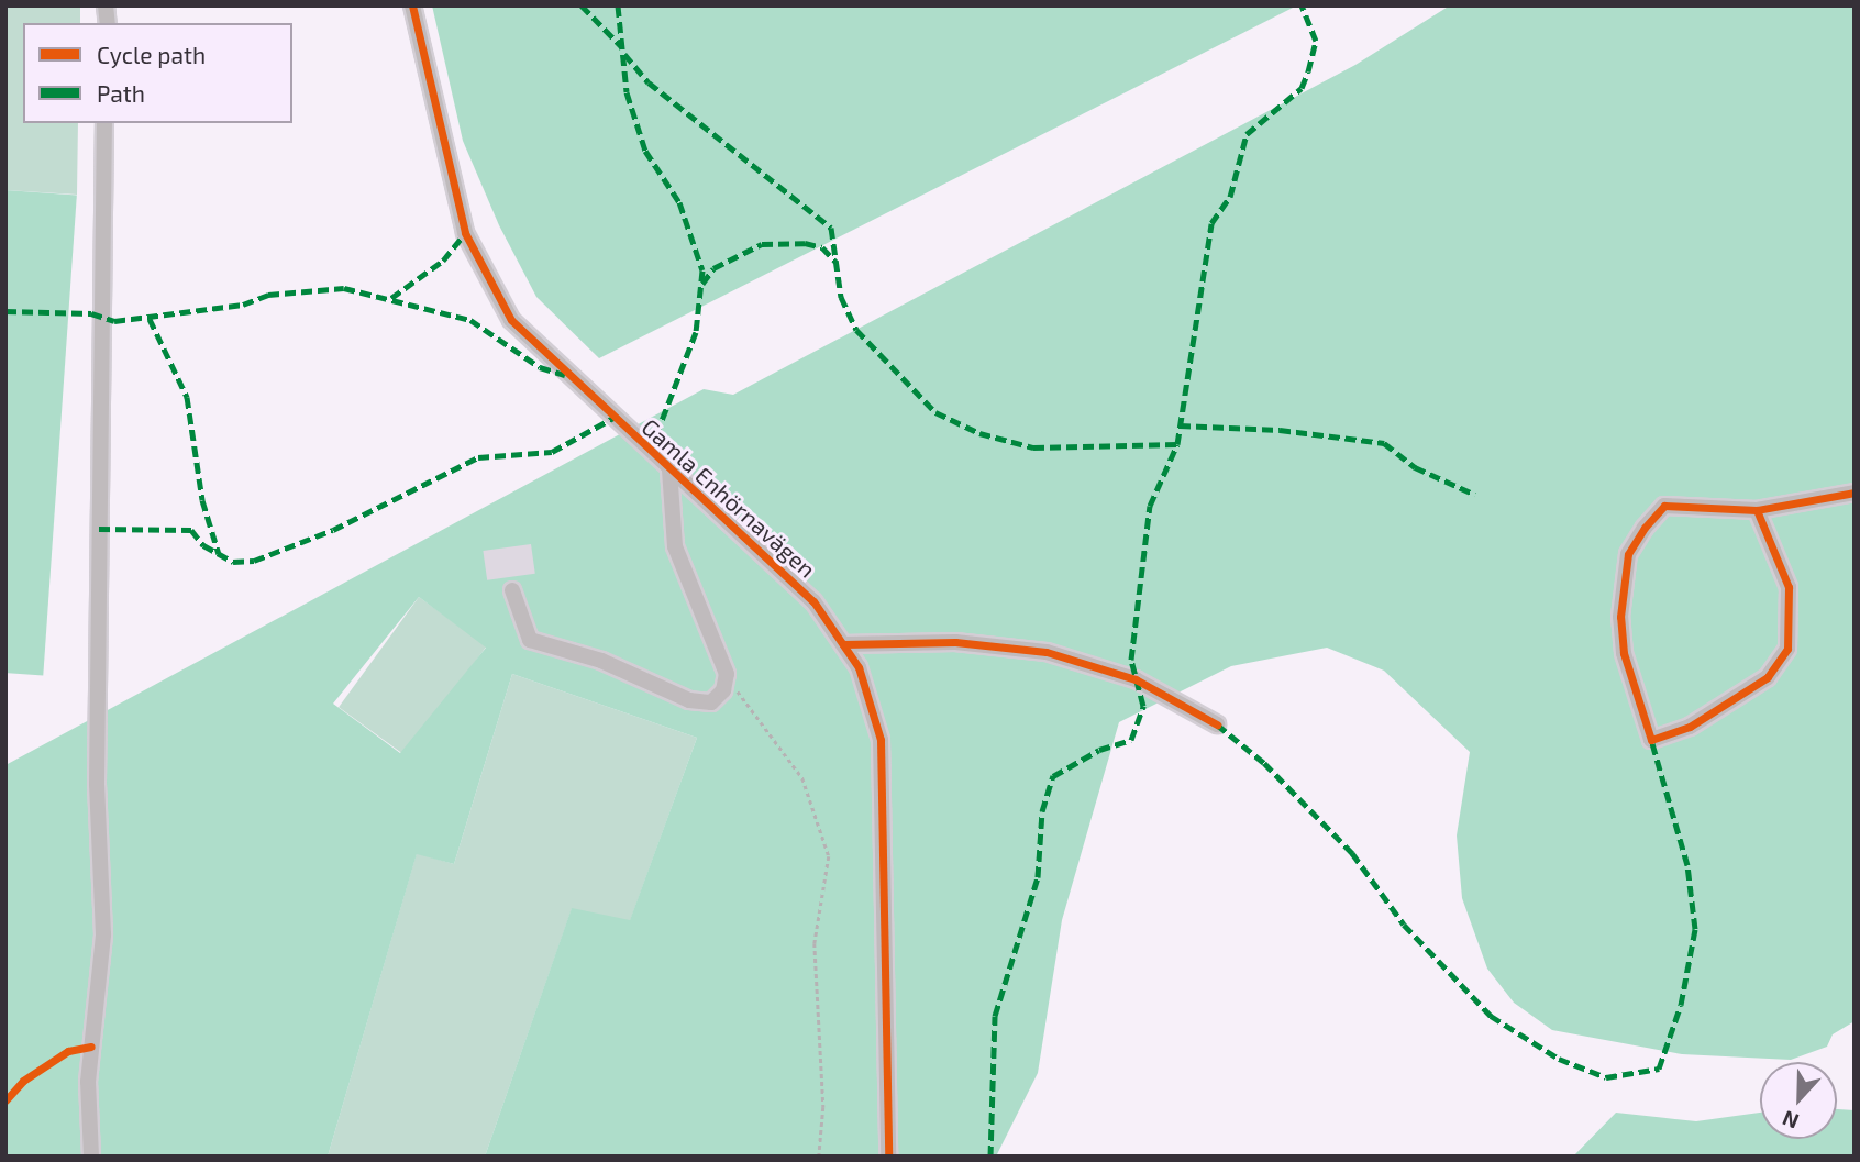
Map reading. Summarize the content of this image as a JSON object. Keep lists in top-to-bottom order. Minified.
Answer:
{"streets":{"street":["Gamla Enhörnavägen"]},"legend":["Cycle path","Path"],"north":"bottom"}
